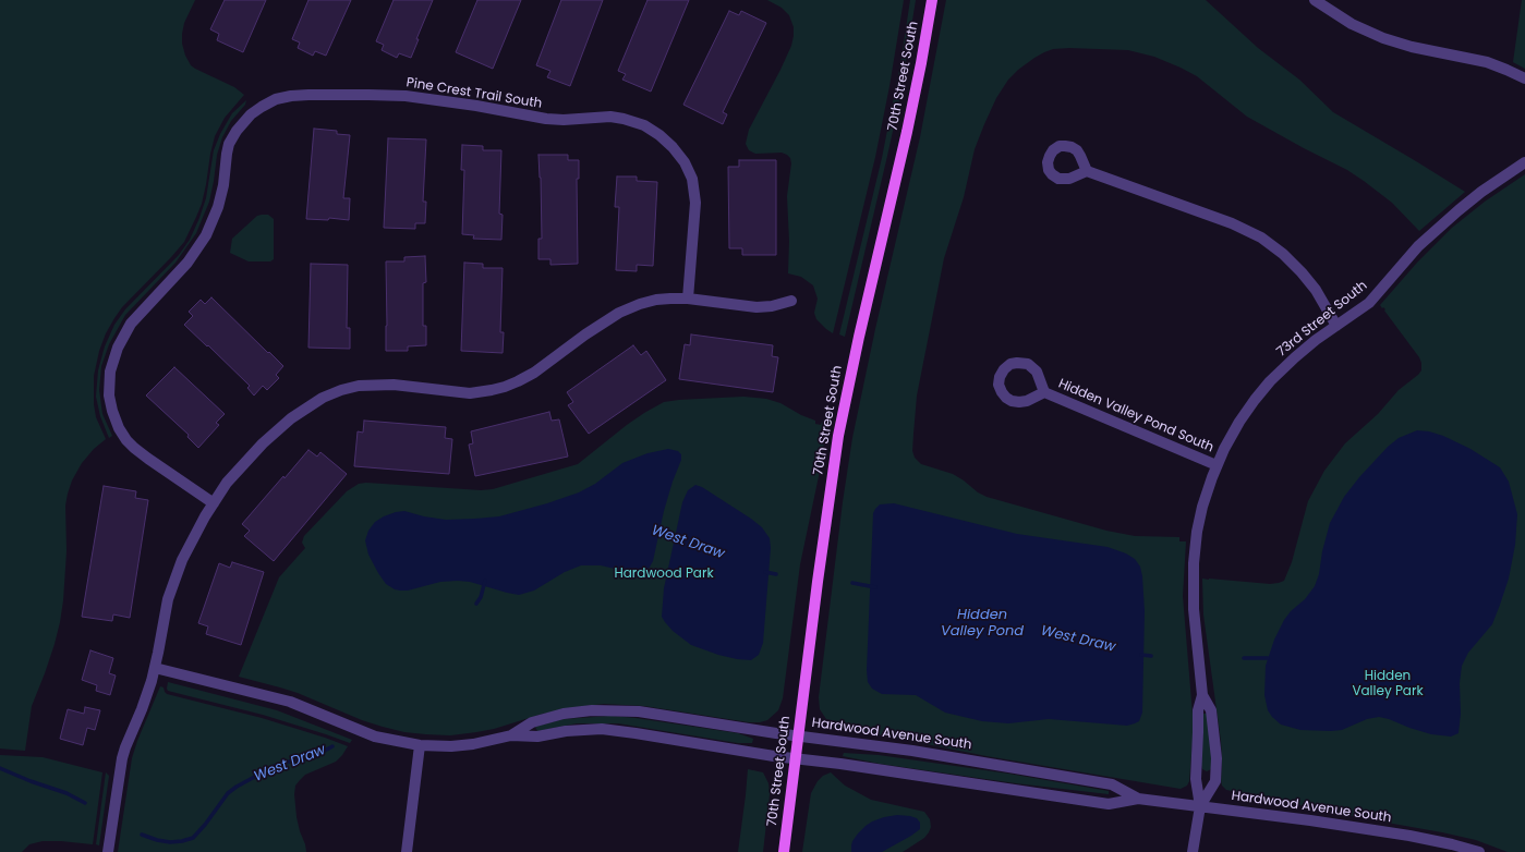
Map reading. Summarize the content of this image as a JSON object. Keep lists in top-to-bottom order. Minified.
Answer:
{"streets":{"main road":["70th Street South"],"street":["Pine Crest Trail South","73rd Street South","Hidden Valley Pond South","Hardwood Avenue South"]},"crossings":[["70th Street South","Hardwood Avenue South"],["73rd Street South","Hidden Valley Pond South"],["73rd Street South","Hardwood Avenue South"]],"water":["West Draw","Hidden Valley Pond"],"parks":["Hardwood Park","Hidden Valley Park"]}
